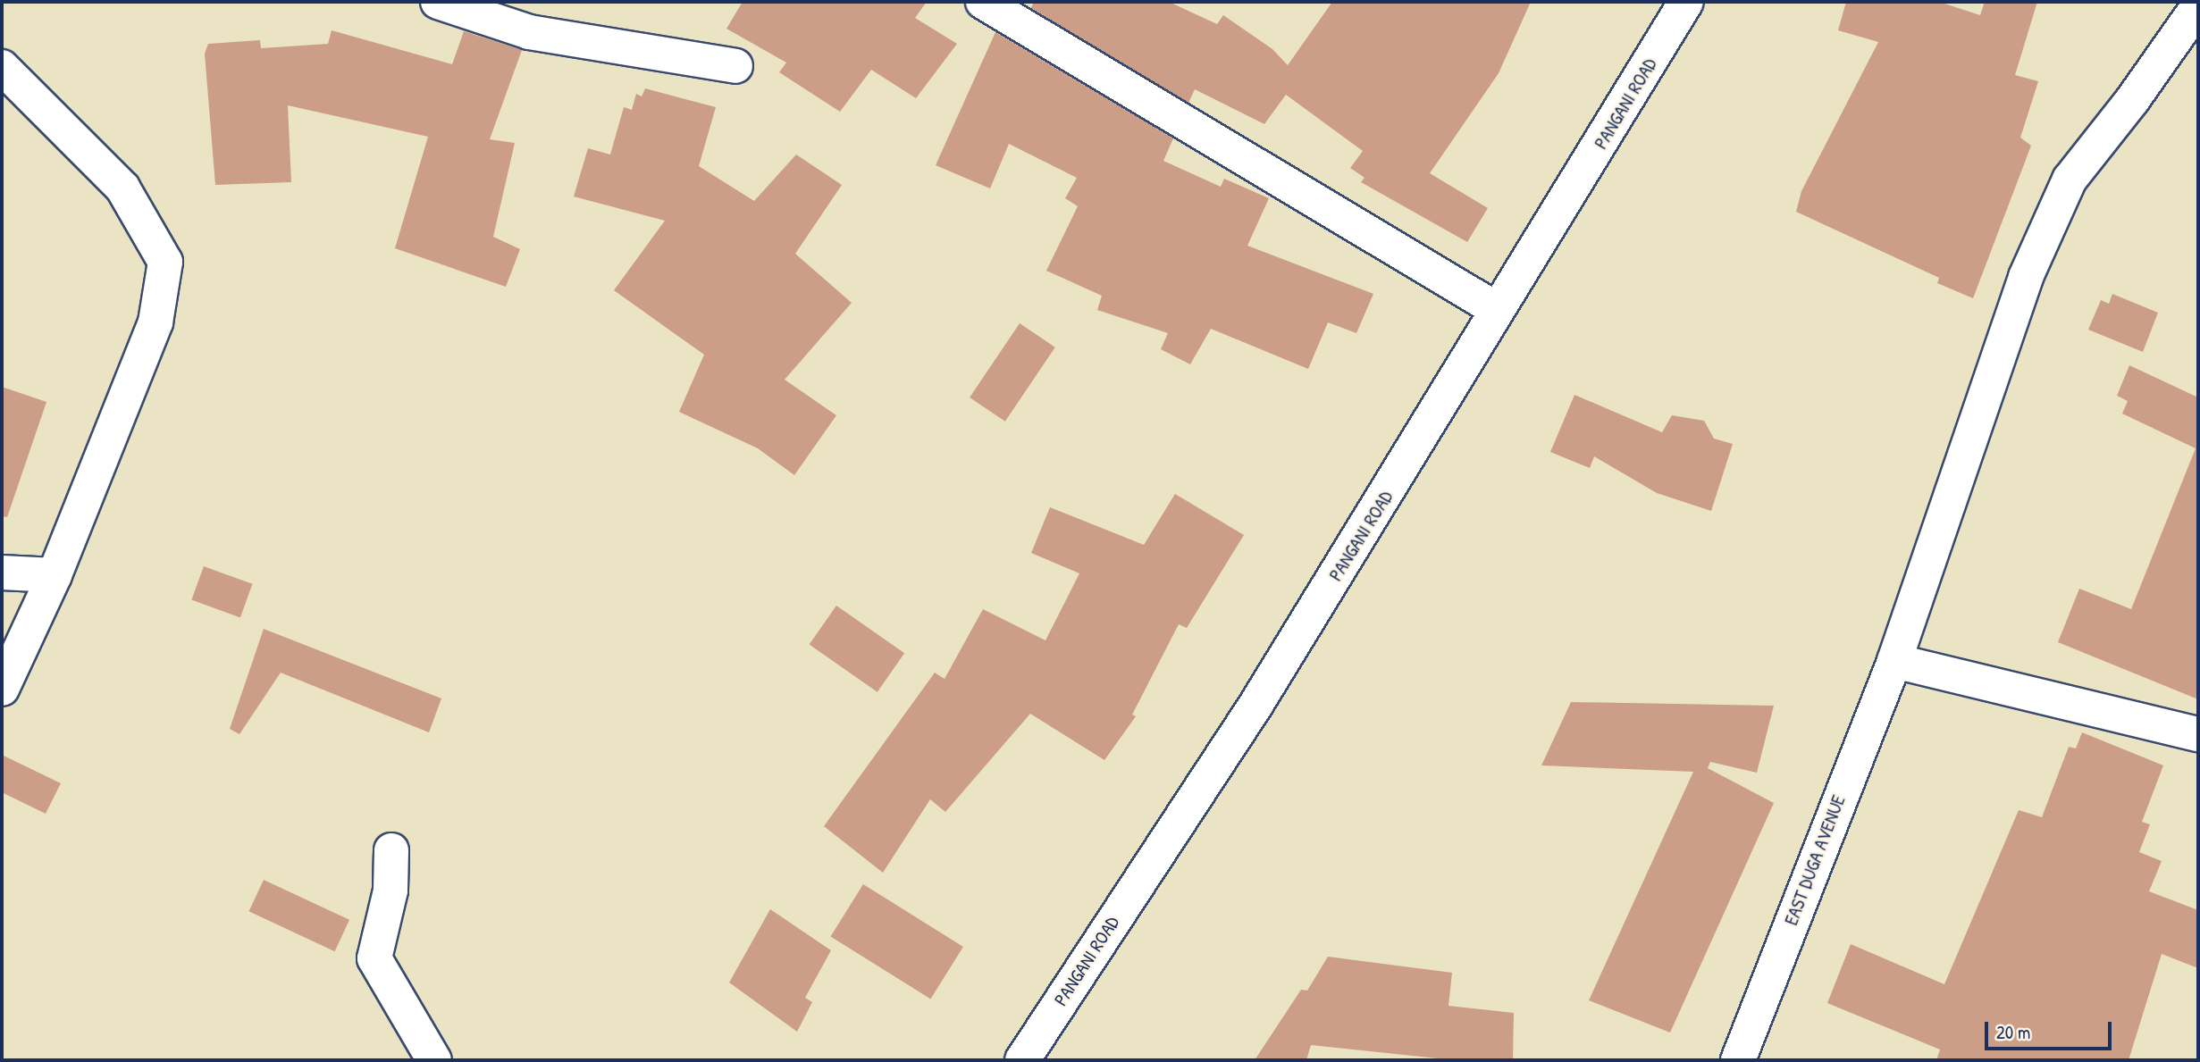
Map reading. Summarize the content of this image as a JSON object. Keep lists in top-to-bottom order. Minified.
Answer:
{"streets":{"street":["PANGANI ROAD","EAST DUGA AVENUE"]},"scale_bar":"20 m"}
